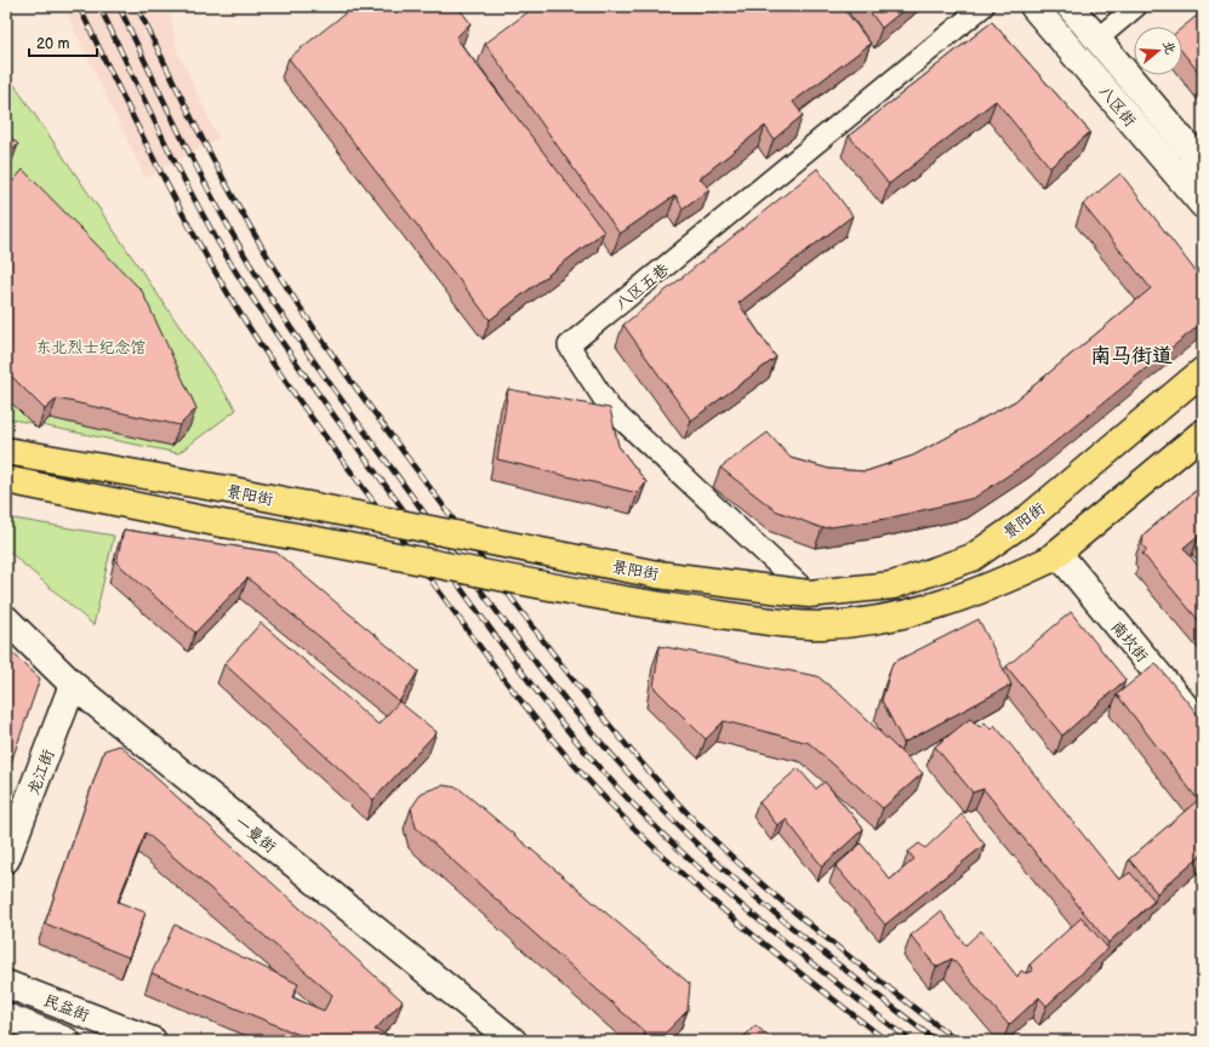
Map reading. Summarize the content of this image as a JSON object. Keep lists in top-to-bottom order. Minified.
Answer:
{"streets":{"main road":["八区街","景阳街","南坎街","龙江街","一曼街","民益街"],"street":["八区五巷"]},"crossings":[["八区五巷","景阳街"],["景阳街","南坎街"],["龙江街","一曼街"]],"districts":["南马街道"],"parks":["东北烈士纪念馆"],"scale_bar":"20 m","north":"right"}
